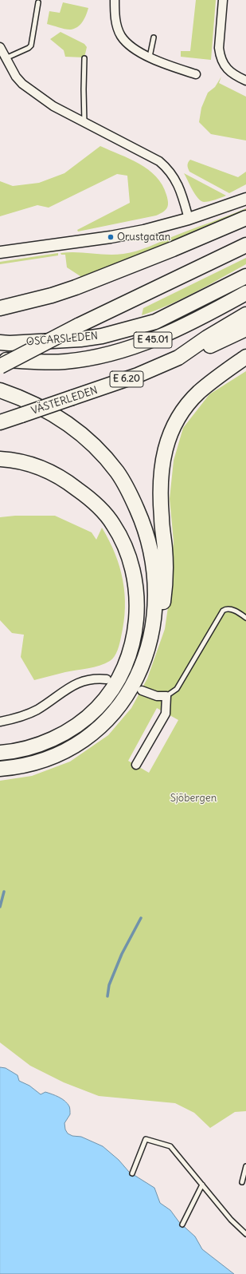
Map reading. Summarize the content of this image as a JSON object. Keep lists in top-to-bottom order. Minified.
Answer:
{"streets":{"highway":["OSCARSLEDEN","E 45.01","E 6.20","VÄSTERLEDEN"]},"parks":["Sjöbergen"],"places":["Orustgatan"]}
